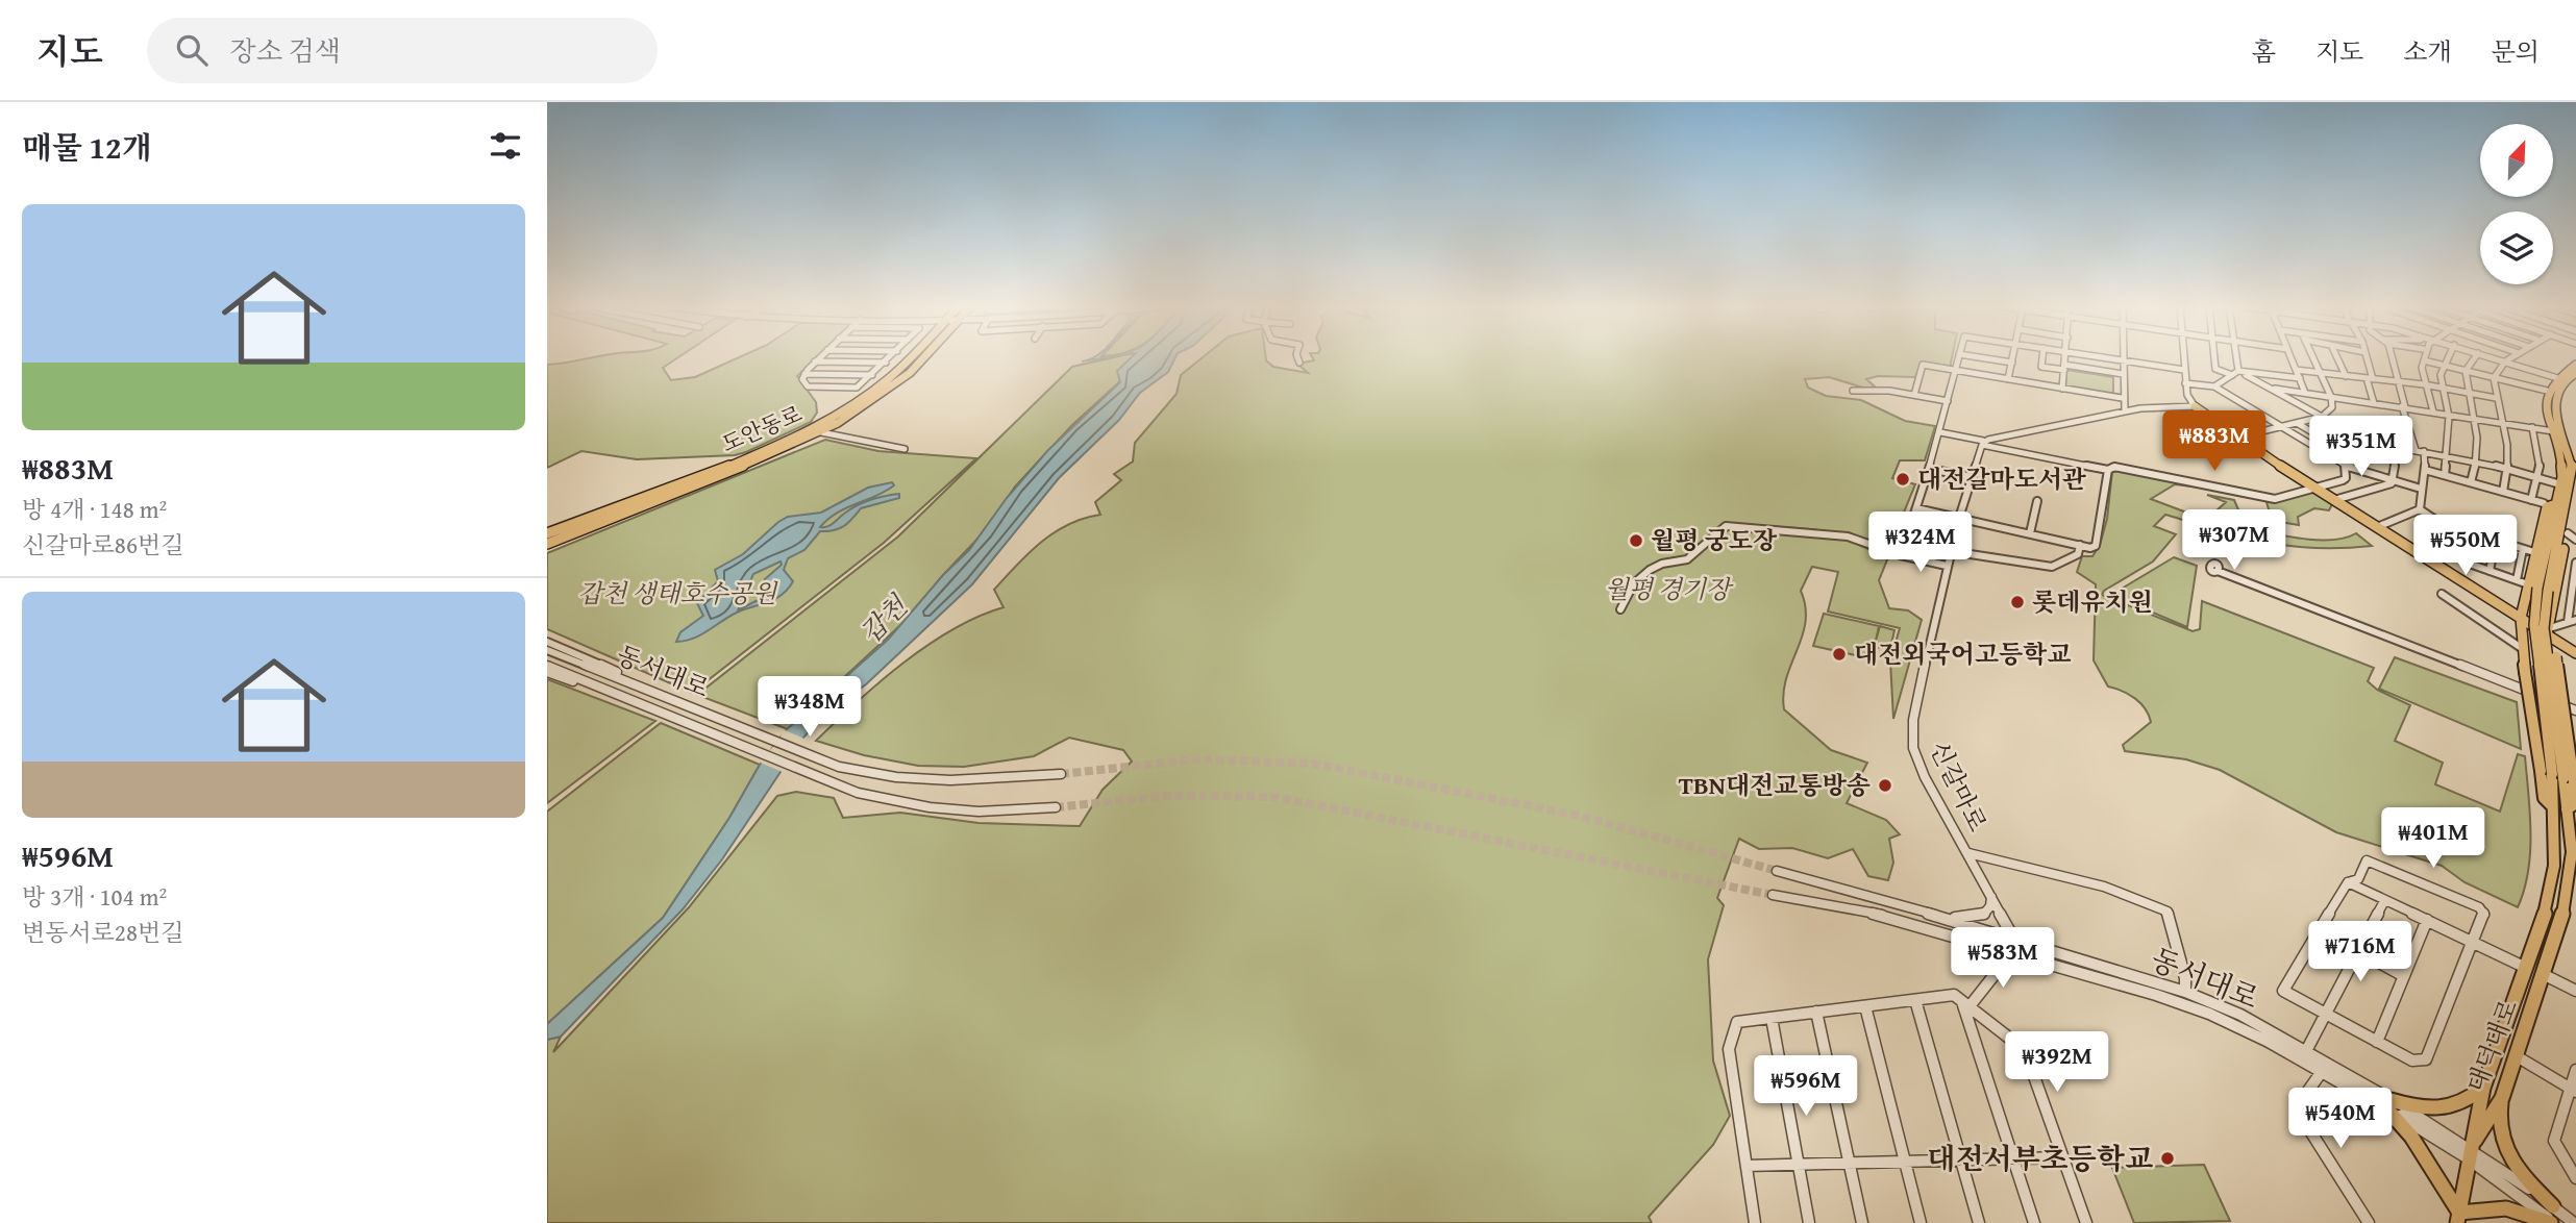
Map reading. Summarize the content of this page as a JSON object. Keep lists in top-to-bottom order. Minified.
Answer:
{"streets":{"main road":["도안동로","대덕대로"],"street":["동서대로","신갈마로"]},"crossings":[["동서대로","신갈마로"],["동서대로","대덕대로"]],"water":["갑천"],"parks":["월평 경기장","갑천 생태호수공원"],"places":["대전갈마도서관","월평 궁도장","롯데유치원","대전외국어고등학교","TBN대전교통방송","대전서부초등학교"],"north":"top right","page":{"header":"지도","search":"장소 검색","nav":["홈","지도","소개","문의"],"heading":"매물 12개","list":[{"name":"₩883M","note":"방 4개 · 148 m² · 신갈마로86번길"},{"name":"₩596M","note":"방 3개 · 104 m² · 변동서로28번길"}],"price":["₩883M","₩351M","₩307M","₩324M","₩550M","₩348M","₩401M","₩716M","₩583M","₩392M","₩596M","₩540M"]}}
